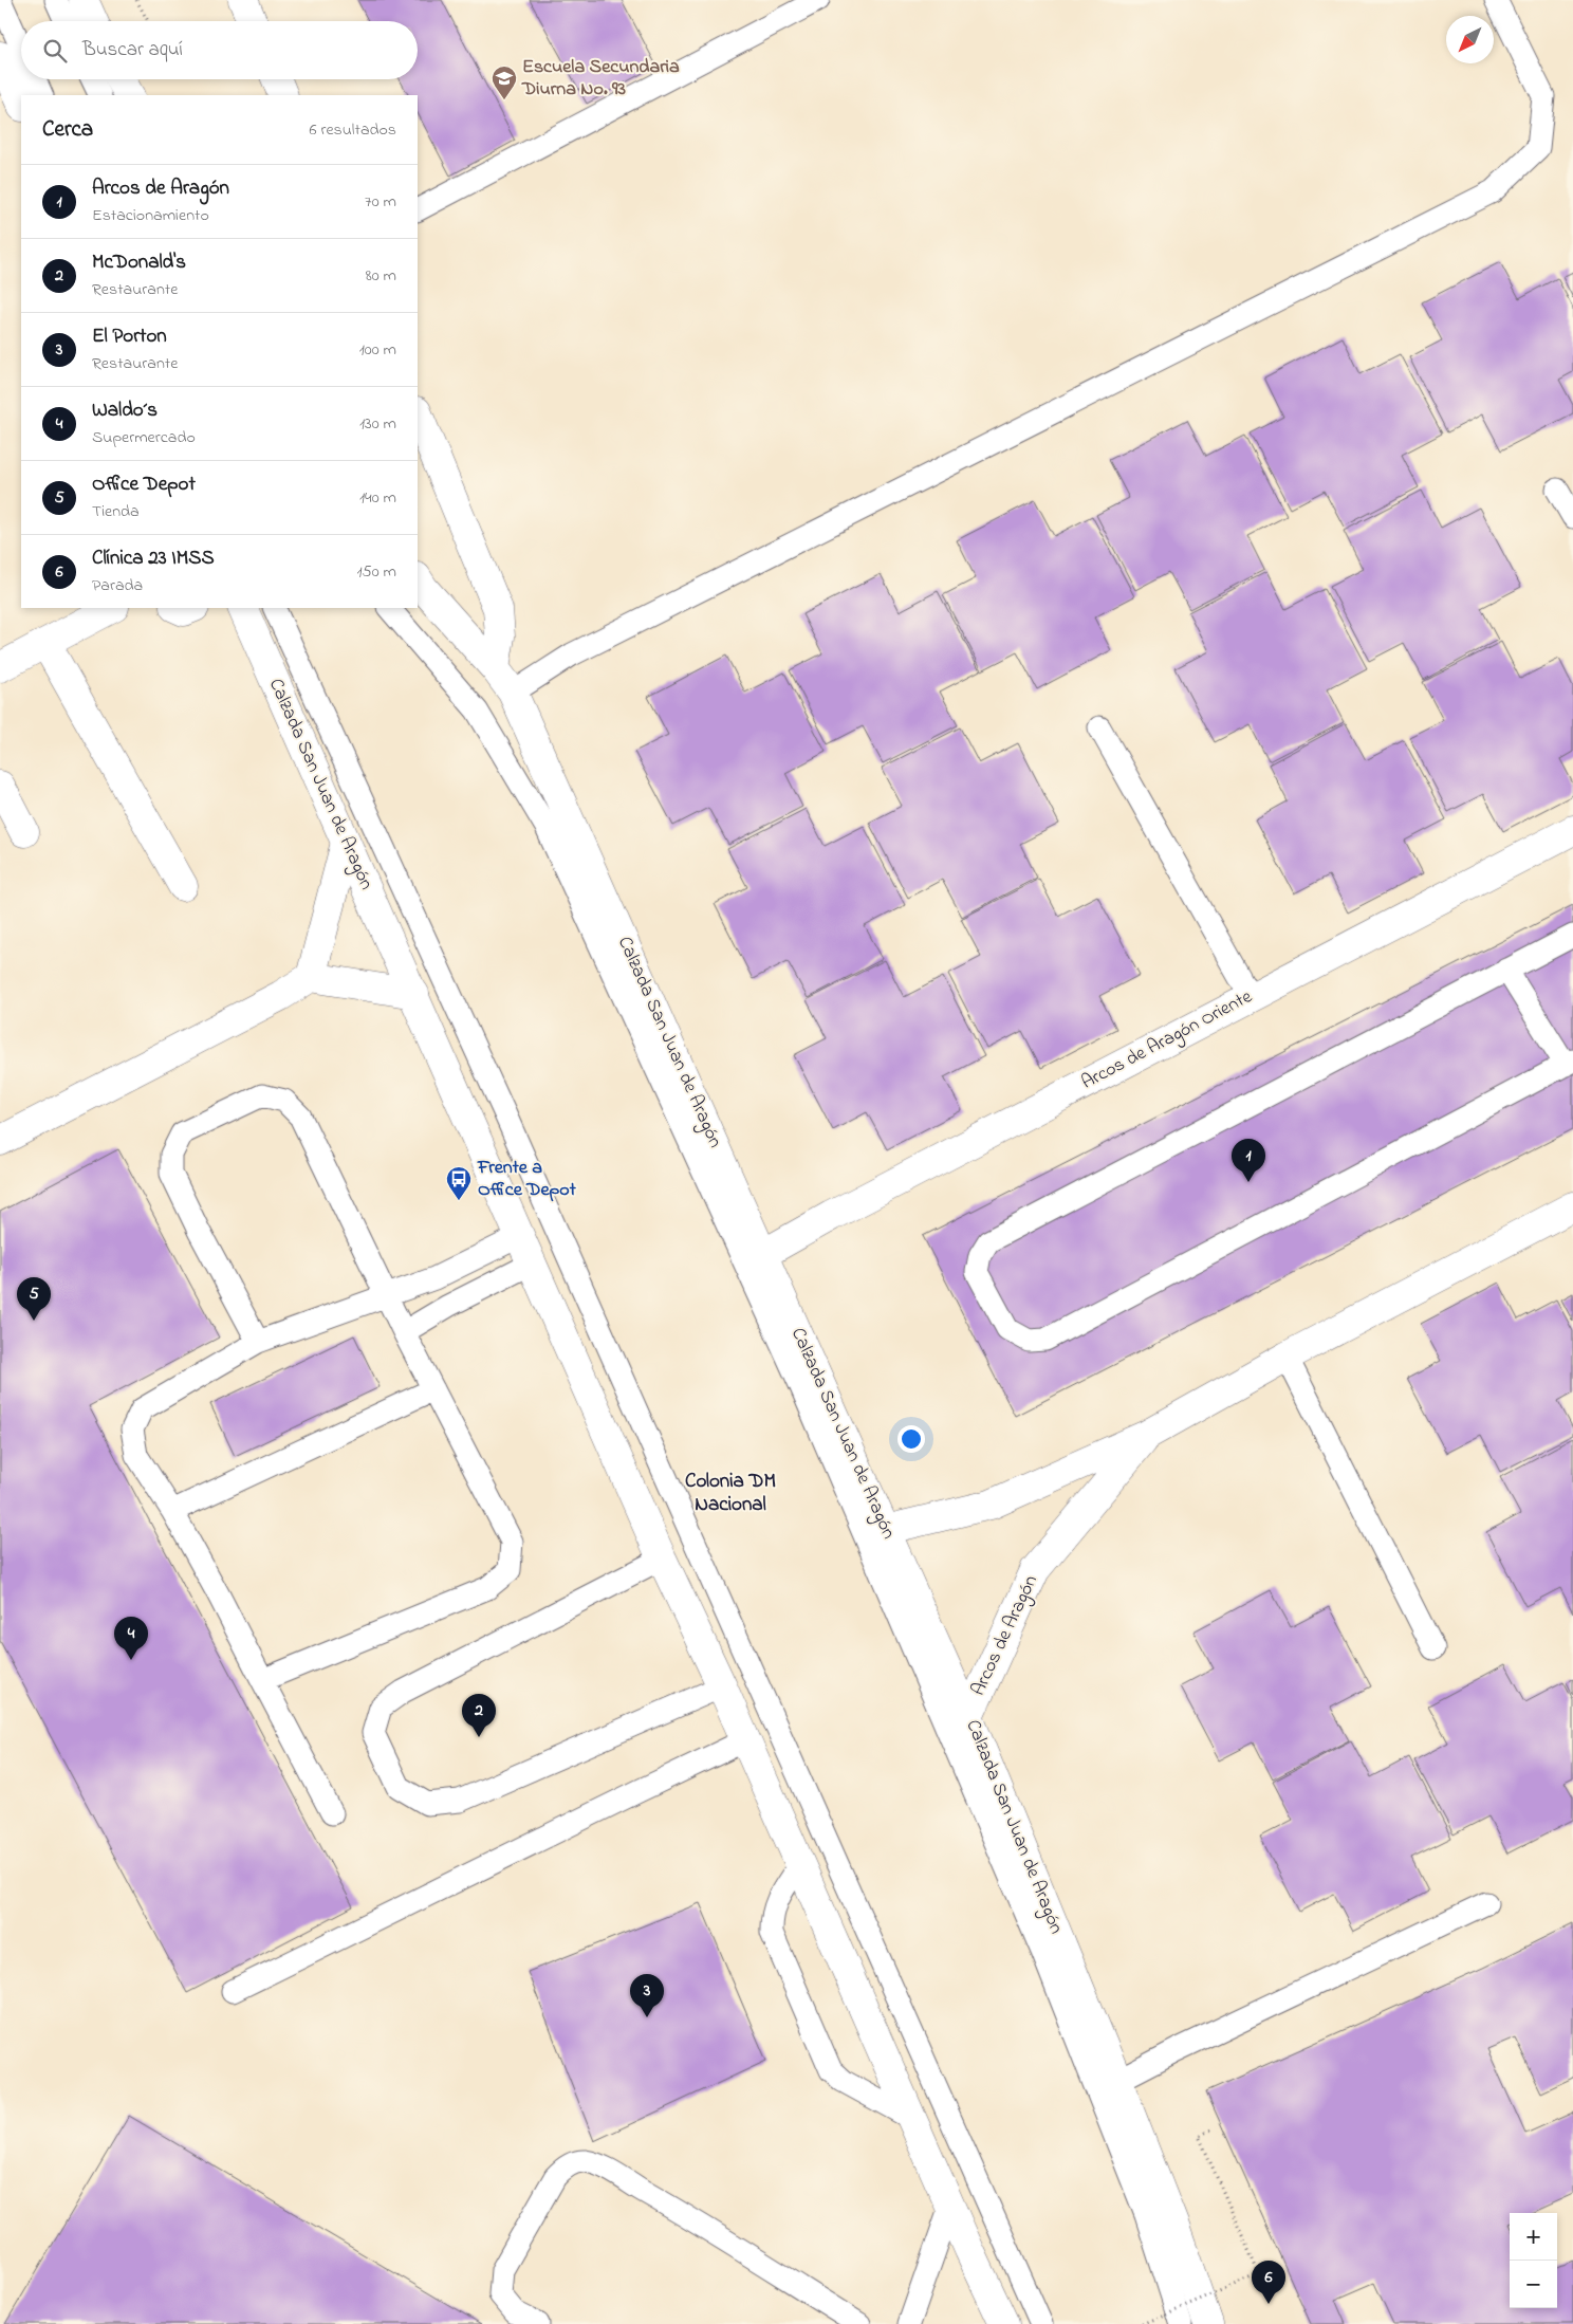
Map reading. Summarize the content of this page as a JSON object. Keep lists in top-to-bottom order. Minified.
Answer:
{"streets":{"main road":["Calzada San Juan de Aragón","Arcos de Aragón Oriente","Arcos de Aragón"]},"crossings":[["Calzada San Juan de Aragón","Arcos de Aragón Oriente"],["Calzada San Juan de Aragón","Arcos de Aragón"]],"districts":["Colonia DM Nacional"],"places":{"school or university":["Escuela Secundaria Diurna No. 93"],"bus stop":["Frente a Office Depot"]},"north":"bottom left","page":{"search":"Buscar aquí","heading":["Cerca","6 resultados"],"list":[{"mark":"1","name":"Arcos de Aragón","note":"Estacionamiento","value":"70 m"},{"mark":"2","name":"McDonald's","note":"Restaurante","value":"80 m"},{"mark":"3","name":"El Porton","note":"Restaurante","value":"100 m"},{"mark":"4","name":"Waldo´s","note":"Supermercado","value":"130 m"},{"mark":"5","name":"Office Depot","note":"Tienda","value":"140 m"},{"mark":"6","name":"Clínica 23 IMSS","note":"Parada","value":"150 m"}],"pins":["1","5","4","2","3","6"],"map_buttons":["+","−"]}}
